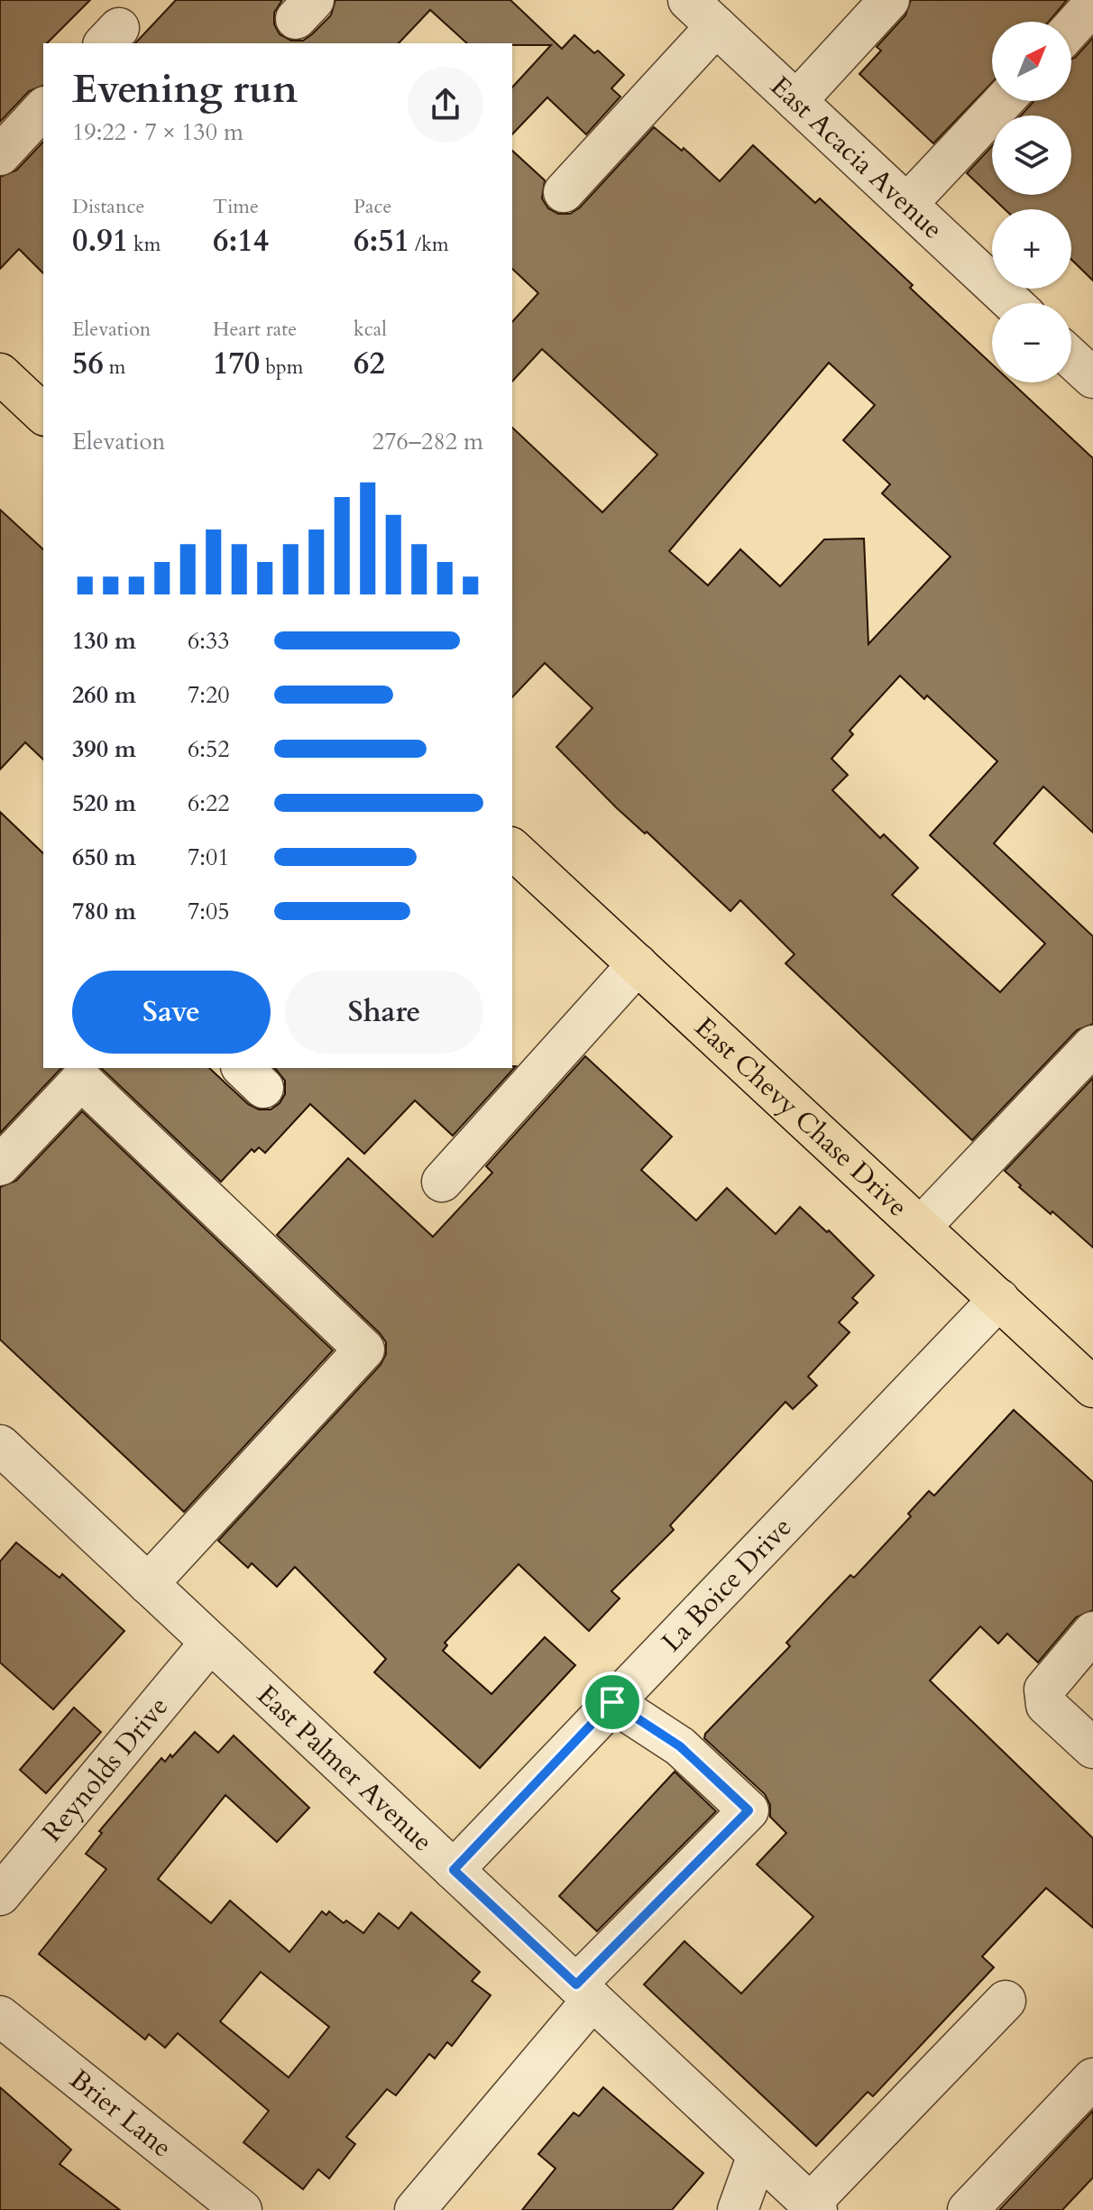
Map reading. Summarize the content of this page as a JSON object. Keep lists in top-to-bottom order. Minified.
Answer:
{"streets":{"main road":["East Chevy Chase Drive"],"street":["East Acacia Avenue","La Boice Drive","Reynolds Drive","East Palmer Avenue","Brier Lane"]},"crossings":[["East Chevy Chase Drive","La Boice Drive"],["La Boice Drive","East Palmer Avenue"],["Reynolds Drive","East Palmer Avenue"]],"north":"top right","page":{"map_buttons":["+","−"],"heading":["Evening run","19:22 · 7 × 130 m"],"stats":[["Distance","0.91 km"],["Time","6:14"],["Pace","6:51 /km"],["Elevation","56 m"],["Heart rate","170 bpm"],["kcal","62"]],"chart":["Elevation","276–282 m"],"list":[{"name":"130 m","note":"6:33"},{"name":"260 m","note":"7:20"},{"name":"390 m","note":"6:52"},{"name":"520 m","note":"6:22"},{"name":"650 m","note":"7:01"},{"name":"780 m","note":"7:05"}],"buttons":["Save","Share"]}}
